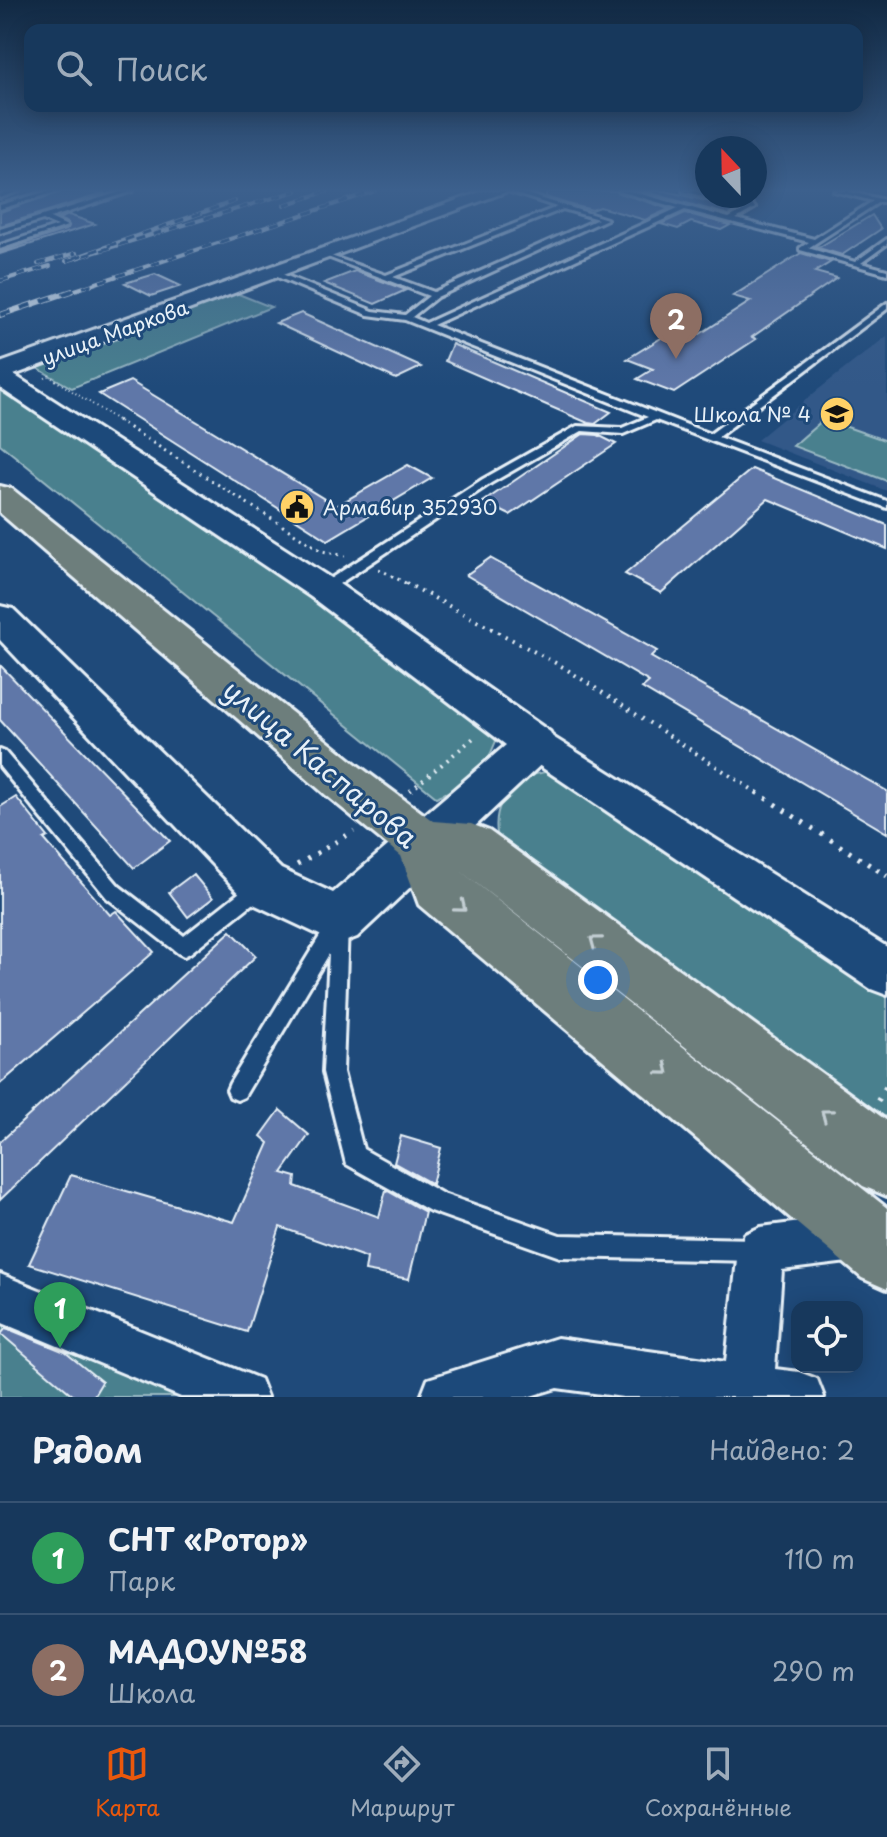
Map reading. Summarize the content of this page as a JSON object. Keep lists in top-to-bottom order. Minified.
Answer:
{"streets":{"main road":["улица Маркова","улица Каспарова"]},"places":{"school or university":["Школа № 4"],"public building":["Армавир 352930"]},"north":"top","page":{"search":"Поиск","pins":["2","1"],"heading":["Рядом","Найдено: 2"],"list":[{"mark":"1","name":"СНТ «Ротор»","note":"Парк","value":"110 m"},{"mark":"2","name":"МАДОУ№58","note":"Школа","value":"290 m"}],"nav":["Карта","Маршрут","Сохранённые"]}}
